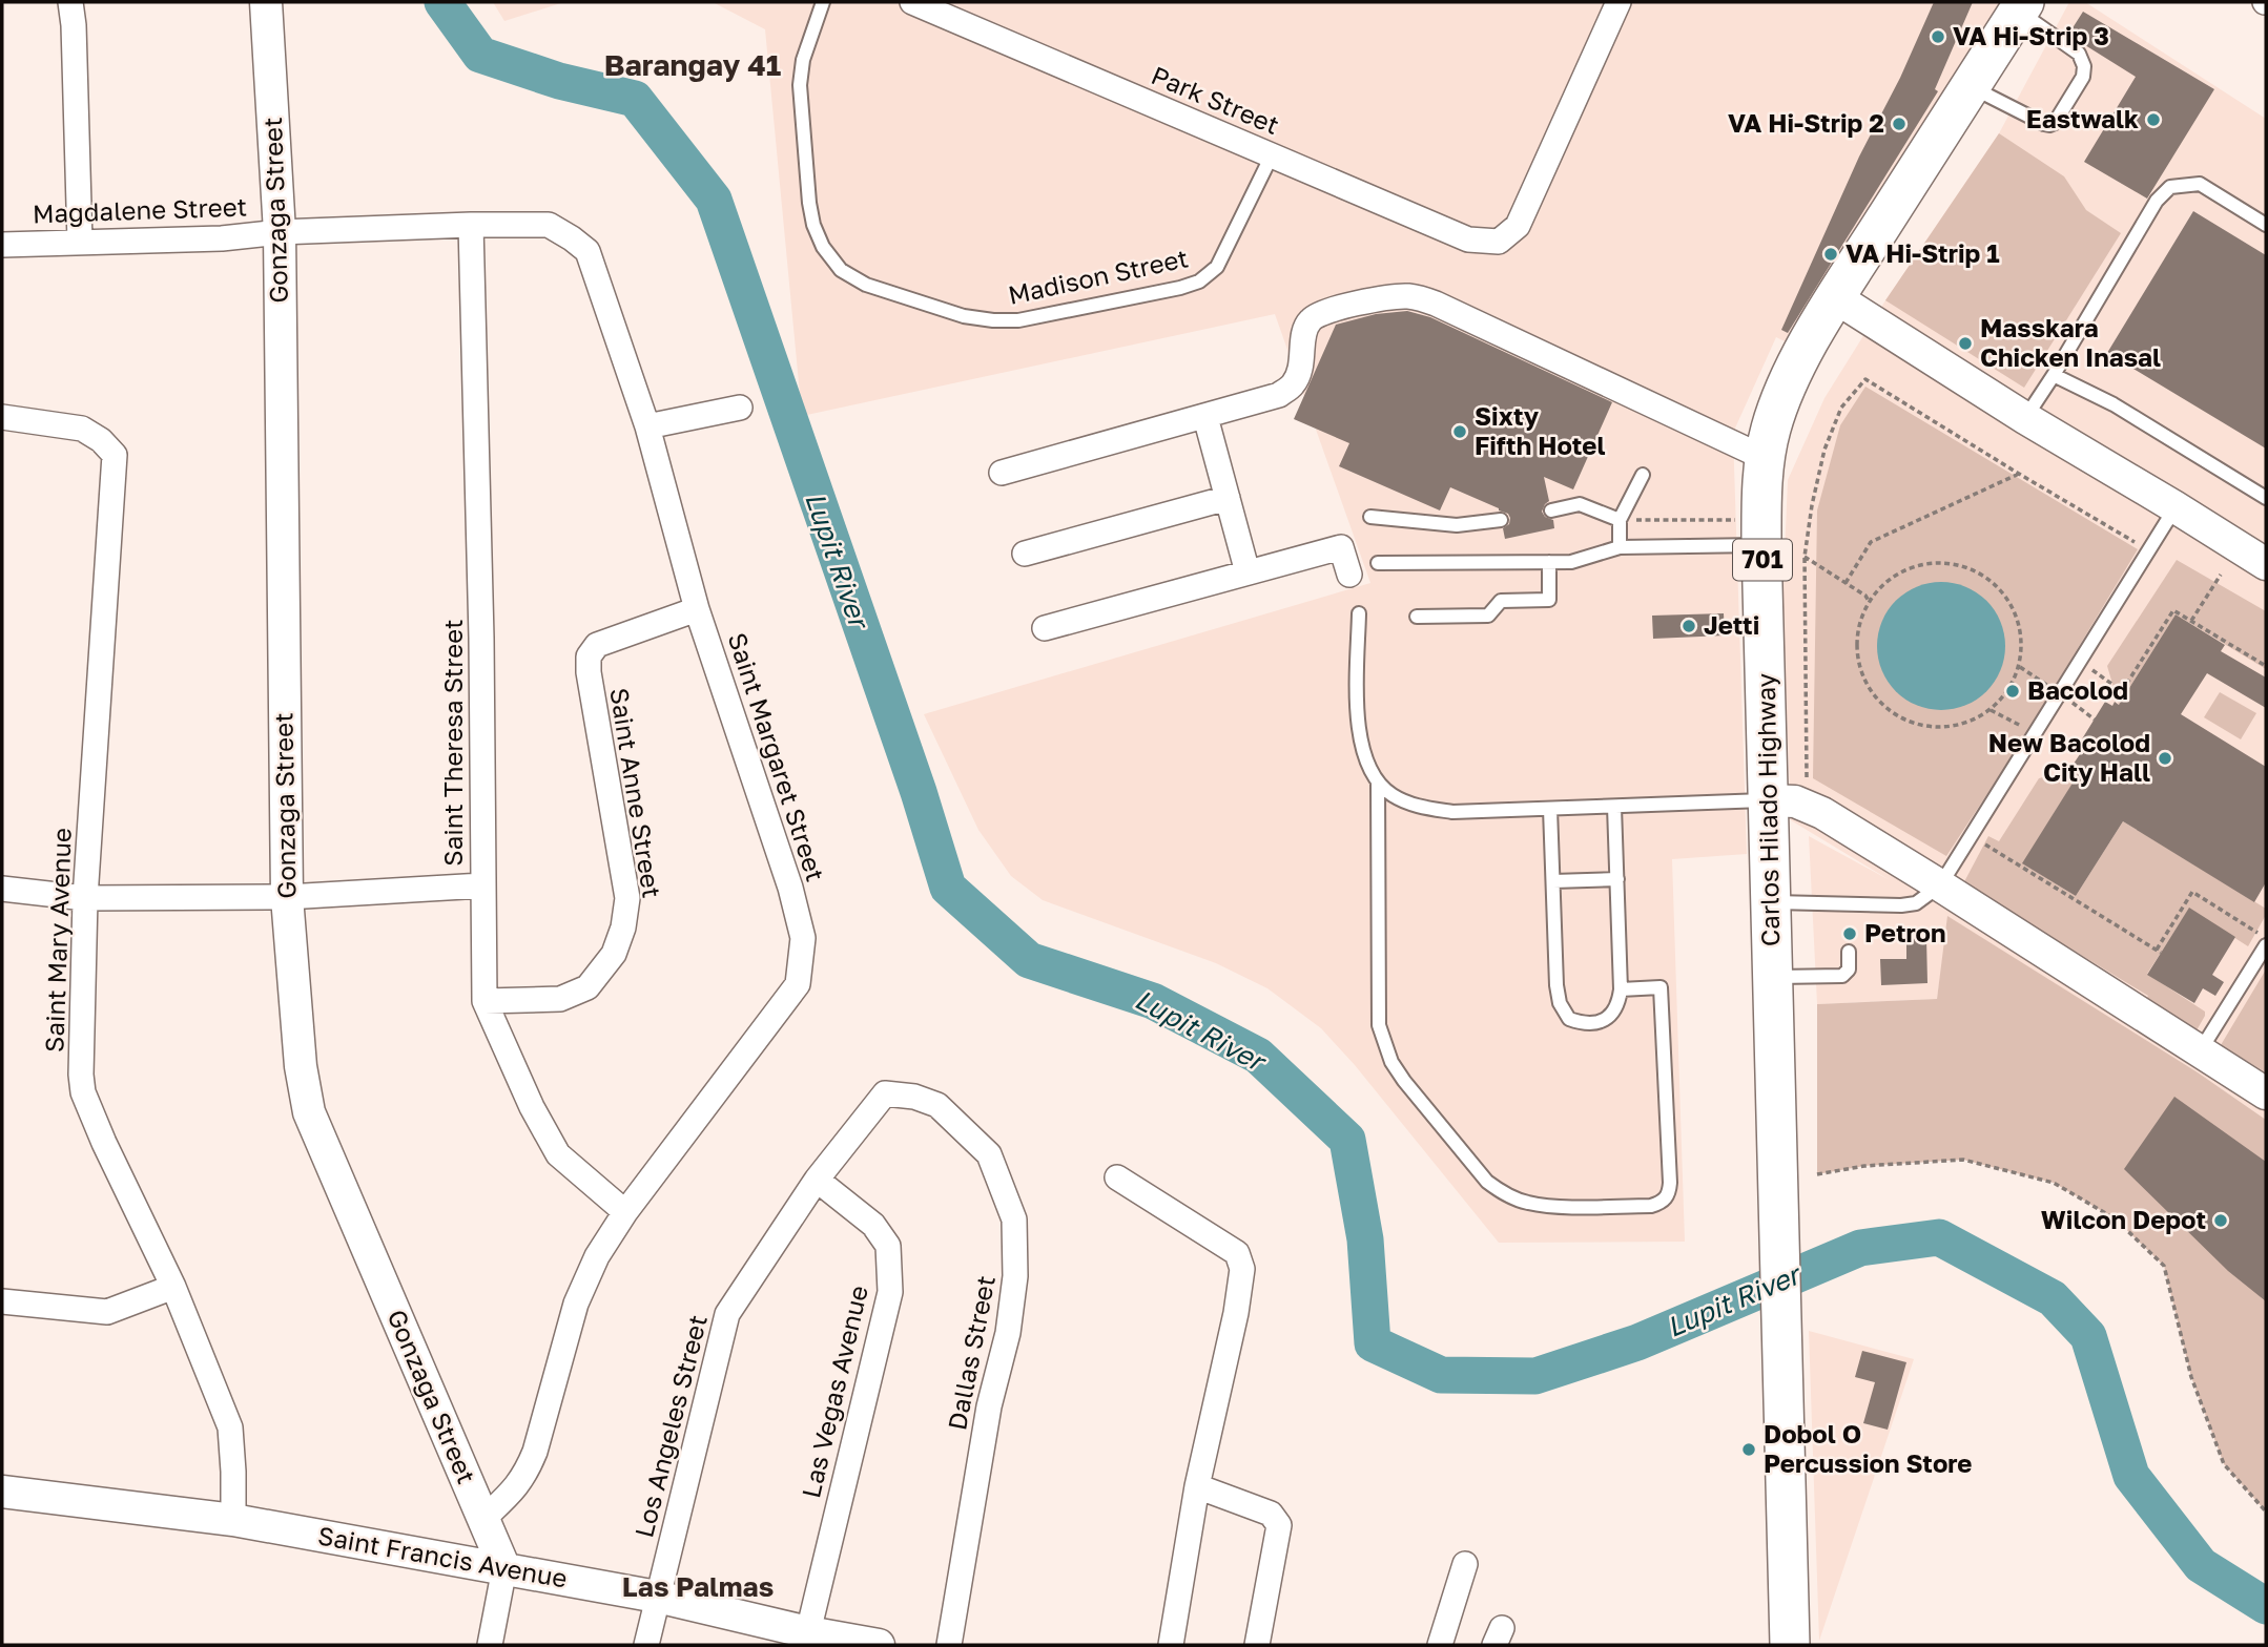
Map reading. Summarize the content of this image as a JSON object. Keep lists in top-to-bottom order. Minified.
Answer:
{"streets":{"main road":["701","Carlos Hilado Highway"],"street":["Park Street","Gonzaga Street","Magdalene Street","Saint Theresa Street","Saint Margaret Street","Saint Anne Street","Saint Mary Avenue","Dallas Street","Las Vegas Avenue","Los Angeles Street","Saint Francis Avenue"],"lane":["Madison Street"]},"crossings":[["Park Street","Madison Street"],["Gonzaga Street","Magdalene Street"],["Gonzaga Street","Saint Margaret Street"],["Gonzaga Street","Saint Francis Avenue"],["Magdalene Street","Saint Margaret Street"],["Saint Theresa Street","Saint Margaret Street"],["Saint Theresa Street","Saint Anne Street"],["Saint Margaret Street","Saint Anne Street"],["Saint Mary Avenue","Saint Francis Avenue"],["Dallas Street","Los Angeles Street"],["Las Vegas Avenue","Los Angeles Street"],["Las Vegas Avenue","Saint Francis Avenue"],["Los Angeles Street","Saint Francis Avenue"]],"districts":["Barangay 41","Las Palmas"],"water":["Lupit River"],"places":["VA Hi-Strip 3","Eastwalk","VA Hi-Strip 2","VA Hi-Strip 1","Masskara Chicken Inasal","Sixty Fifth Hotel","Jetti","Bacolod","New Bacolod City Hall","Petron","Wilcon Depot","Dobol O Percussion Store"]}
